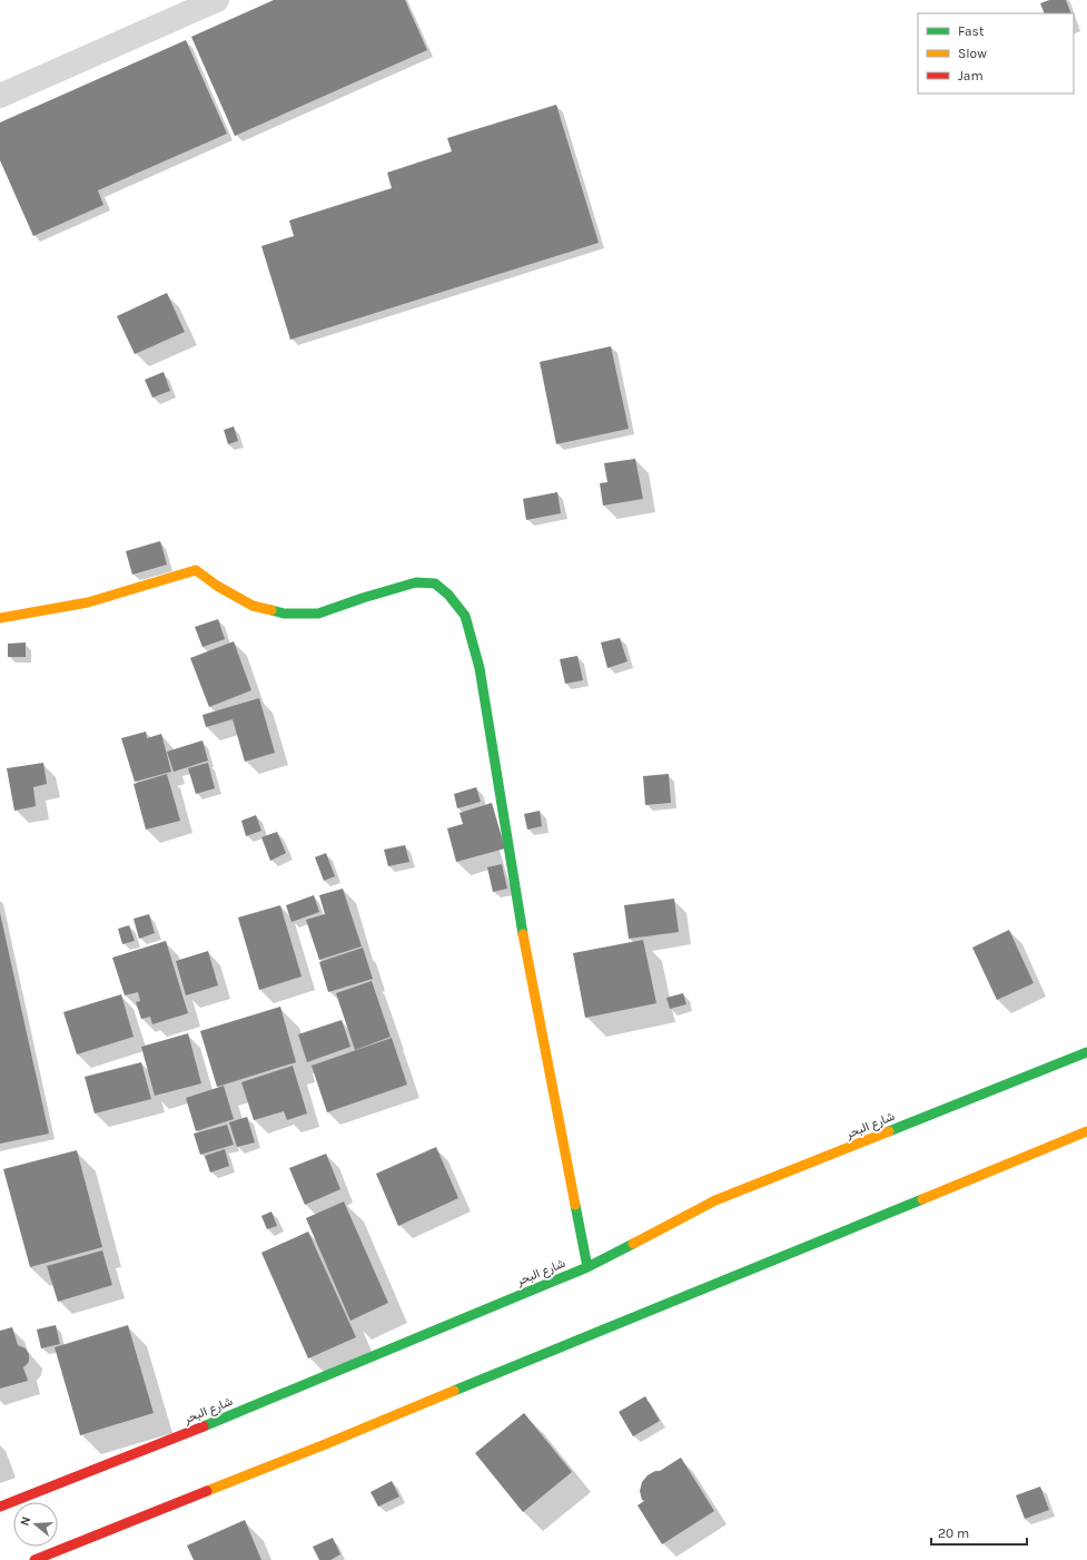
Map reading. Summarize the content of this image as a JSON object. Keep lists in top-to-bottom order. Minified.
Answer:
{"streets":{"main road":["شارع البحر"]},"legend":["Fast","Slow","Jam"],"scale_bar":"20 m","north":"left"}
